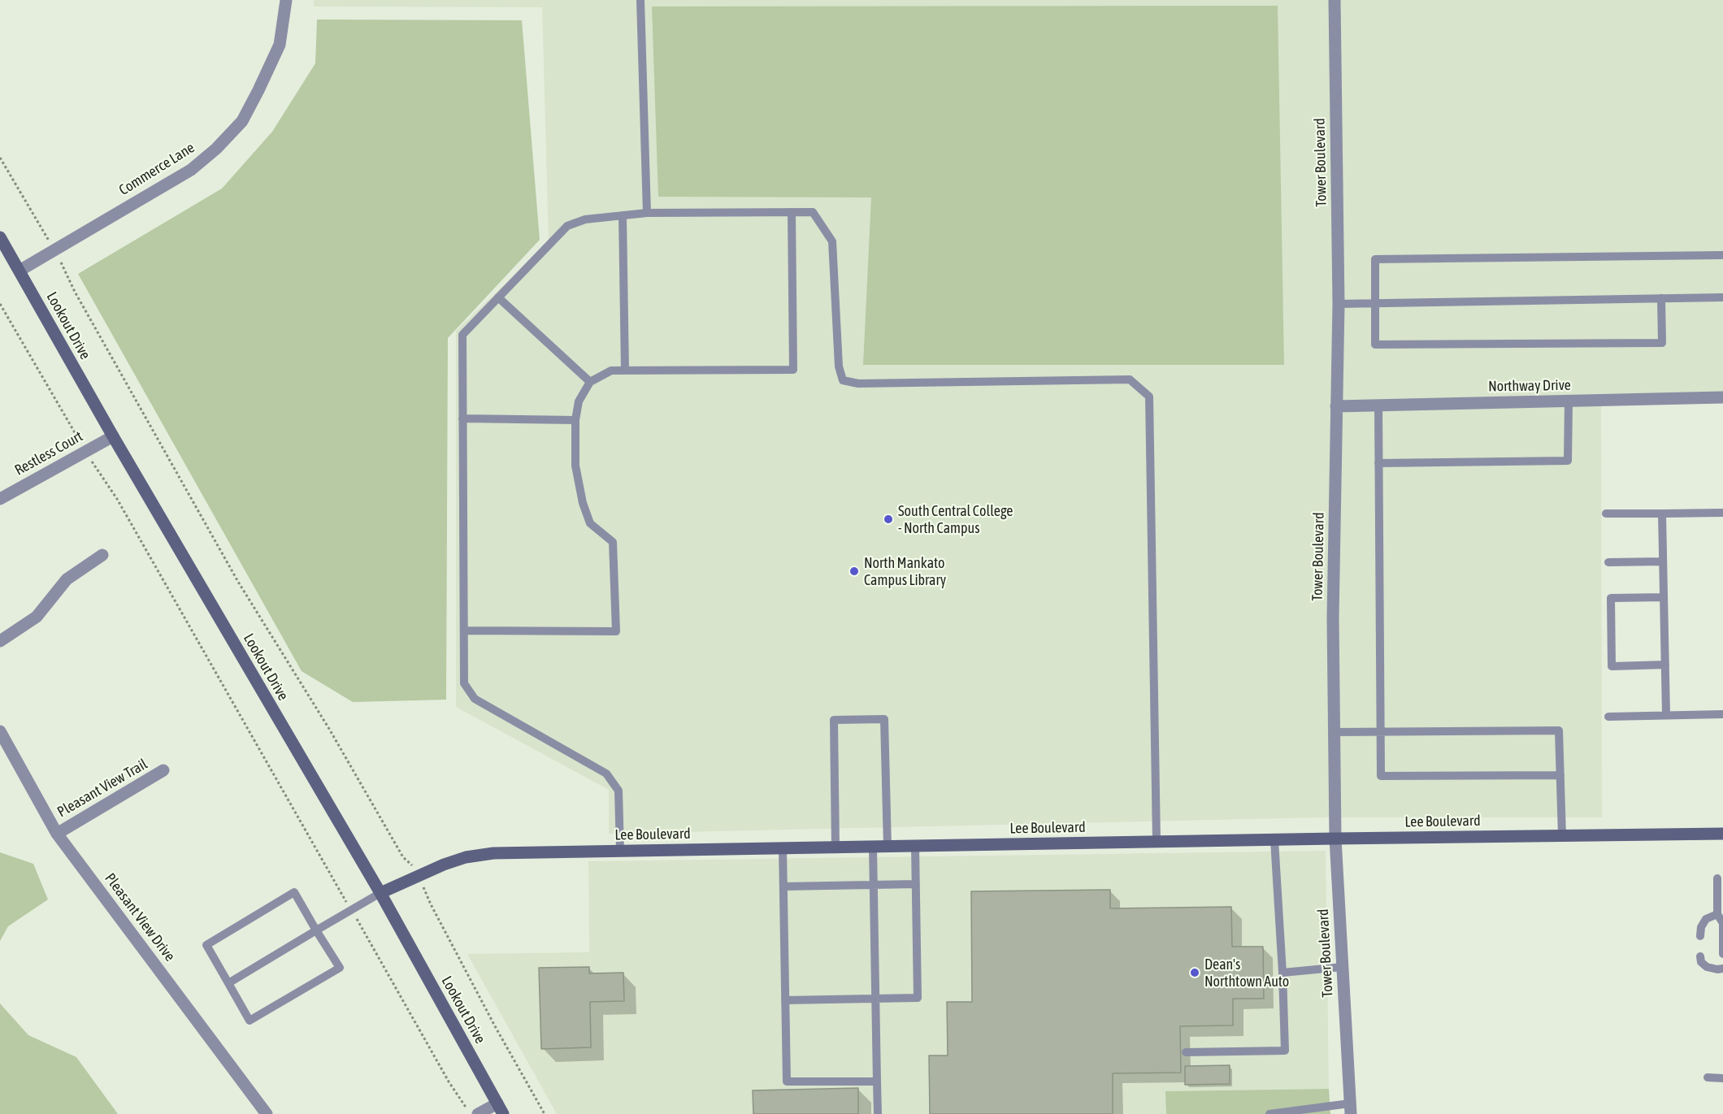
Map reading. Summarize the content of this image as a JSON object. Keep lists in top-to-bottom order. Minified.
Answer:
{"streets":{"street":["Tower Boulevard","Commerce Lane","Lookout Drive","Northway Drive","Restless Court","Pleasant View Trail","Lee Boulevard","Pleasant View Drive"]},"crossings":[["Tower Boulevard","Northway Drive"],["Tower Boulevard","Lee Boulevard"],["Commerce Lane","Lookout Drive"],["Lookout Drive","Restless Court"],["Lookout Drive","Lee Boulevard"],["Pleasant View Trail","Pleasant View Drive"]],"places":["South Central College - North Campus","North Mankato Campus Library","Dean's Northtown Auto"]}
